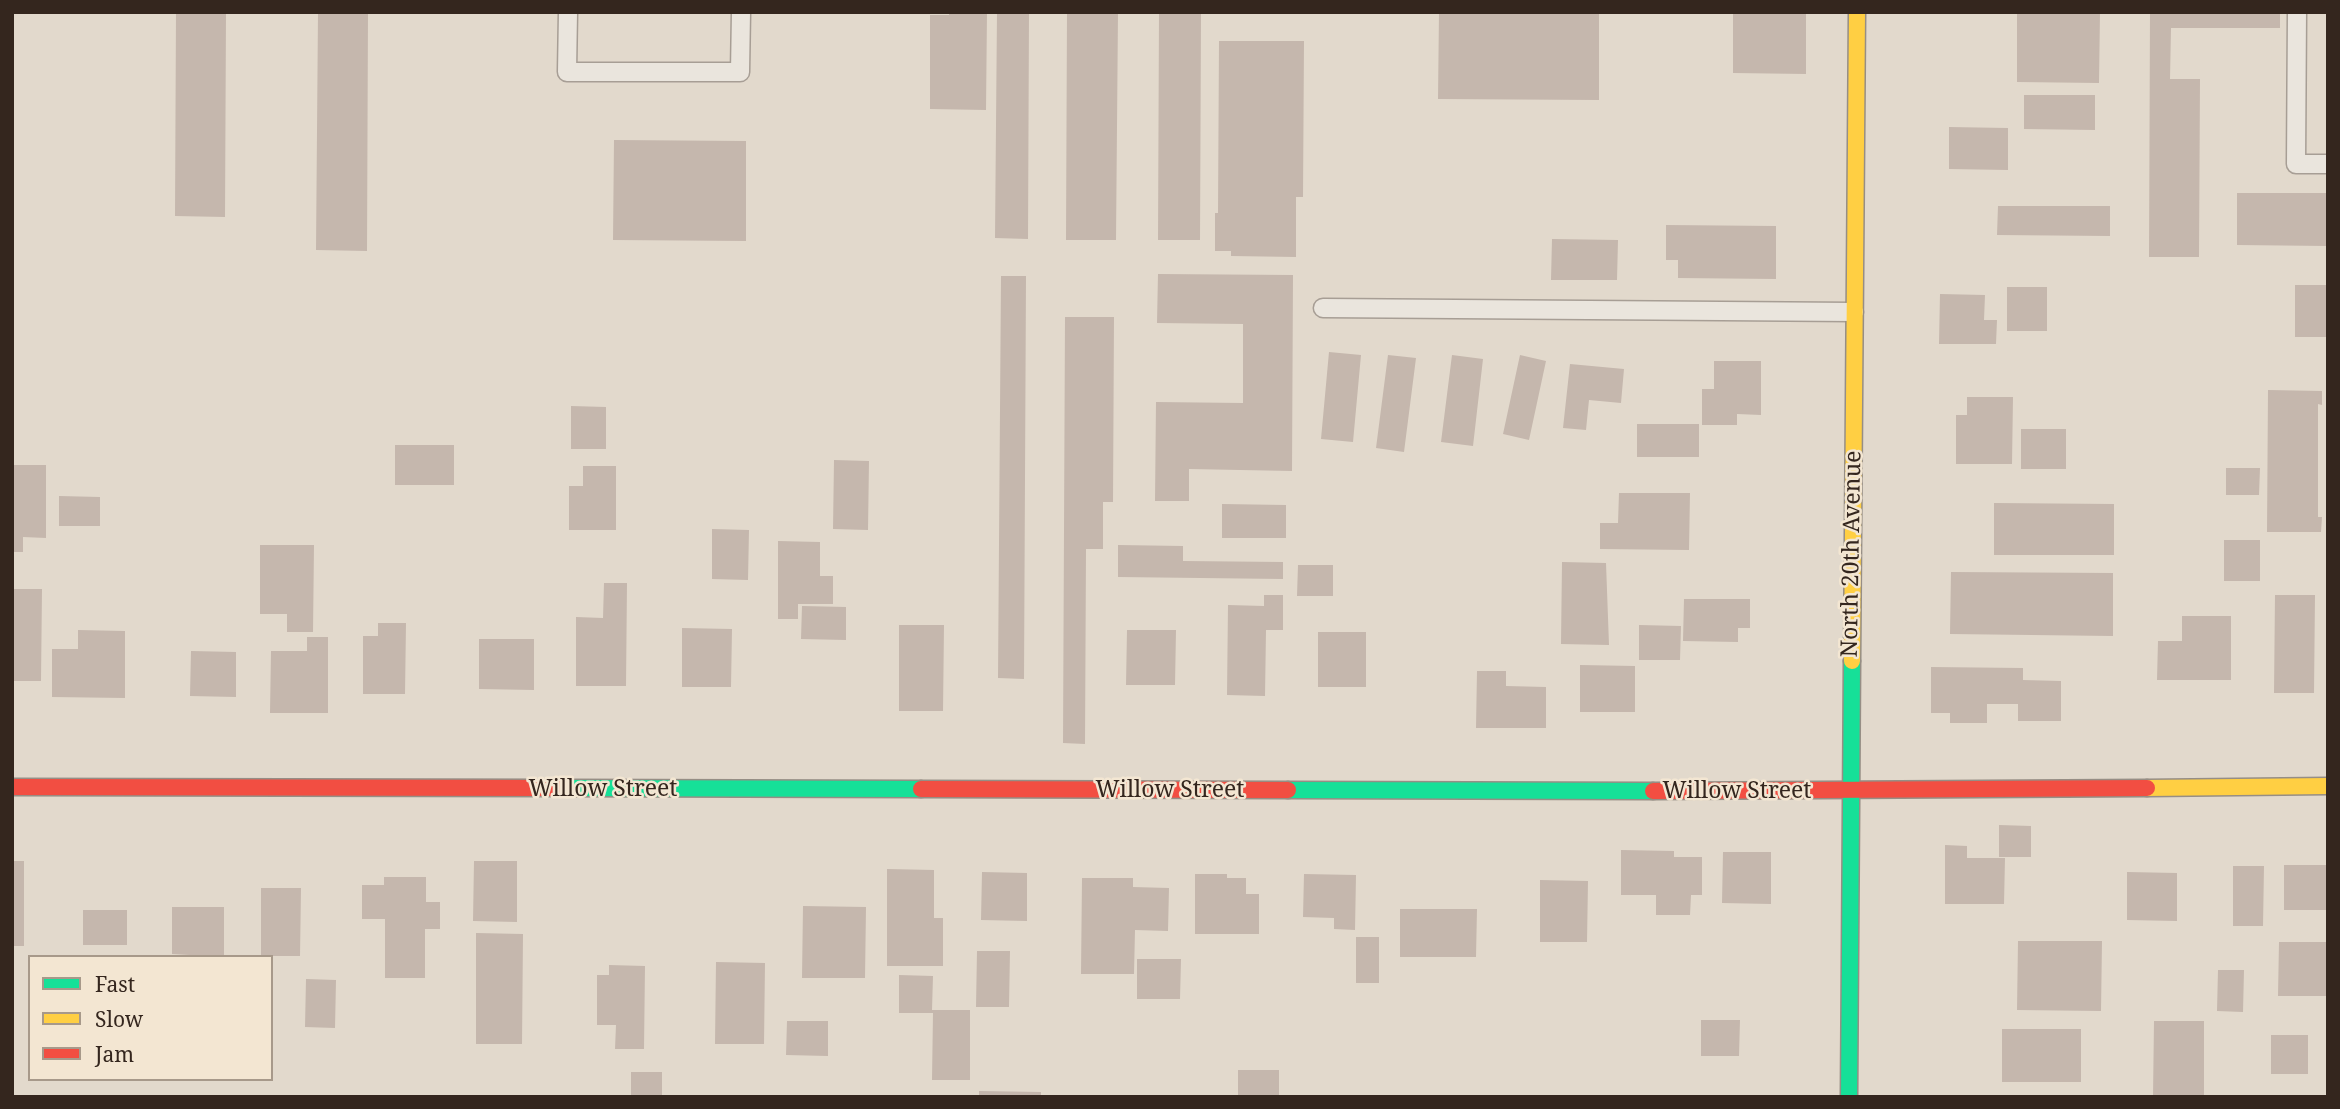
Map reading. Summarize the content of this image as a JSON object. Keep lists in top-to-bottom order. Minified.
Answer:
{"streets":{"street":["North 20th Avenue","Willow Street"]},"crossings":[["North 20th Avenue","Willow Street"]],"legend":["Fast","Slow","Jam"]}
